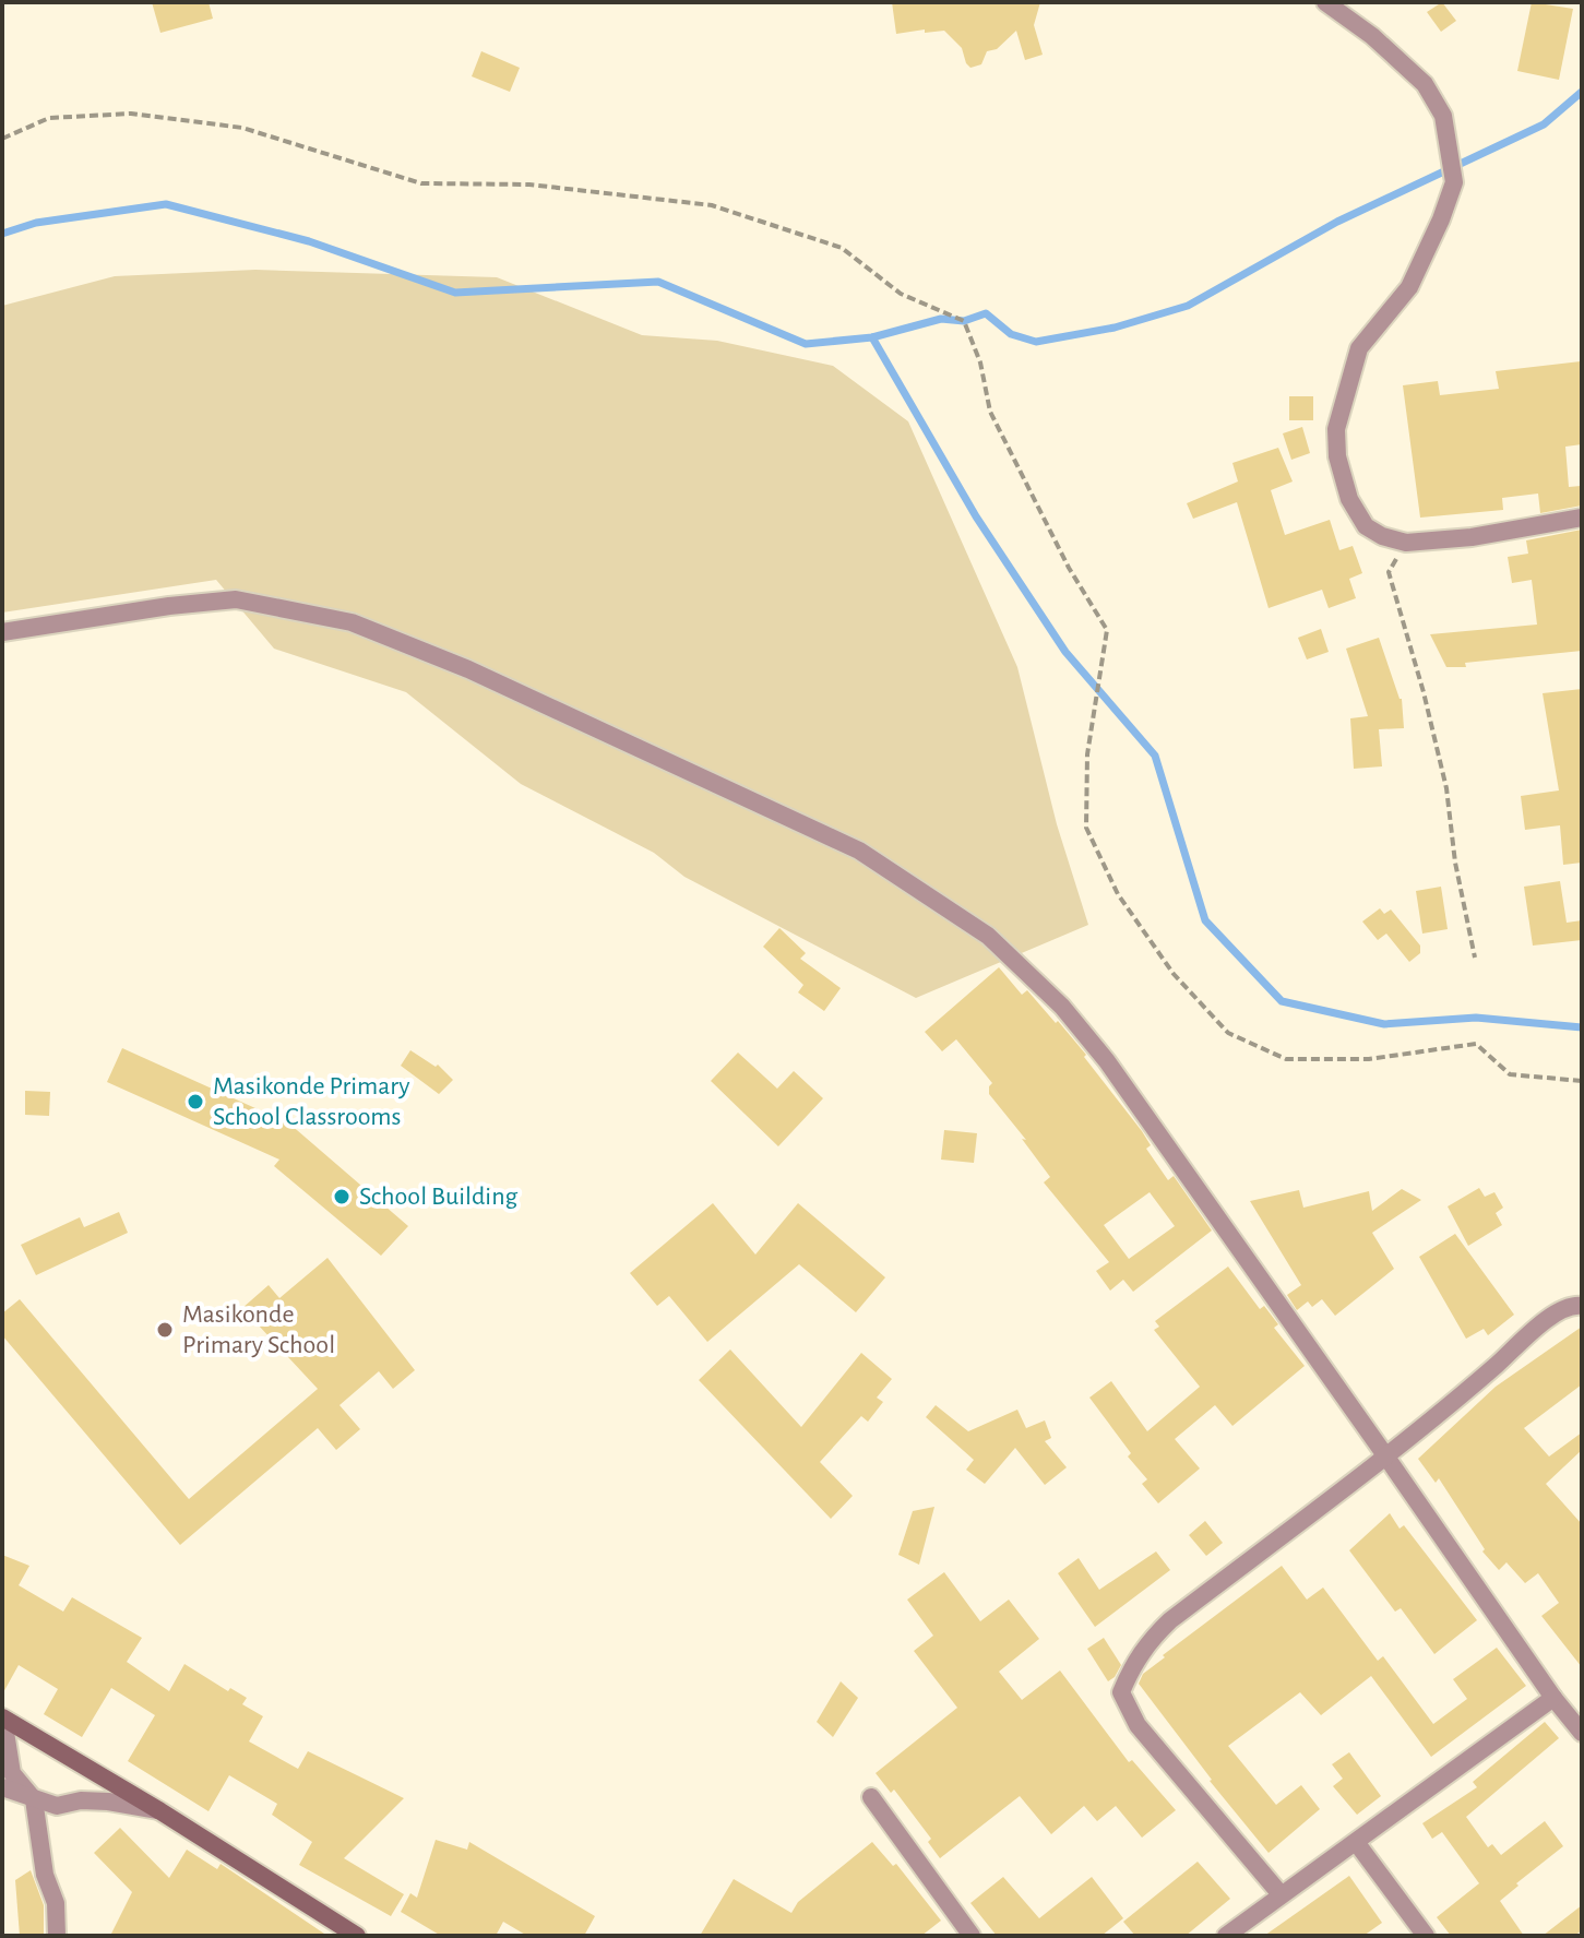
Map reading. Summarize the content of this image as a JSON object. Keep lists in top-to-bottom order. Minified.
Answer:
{"places":["Masikonde Primary School Classrooms","School Building","Masikonde Primary School"]}
